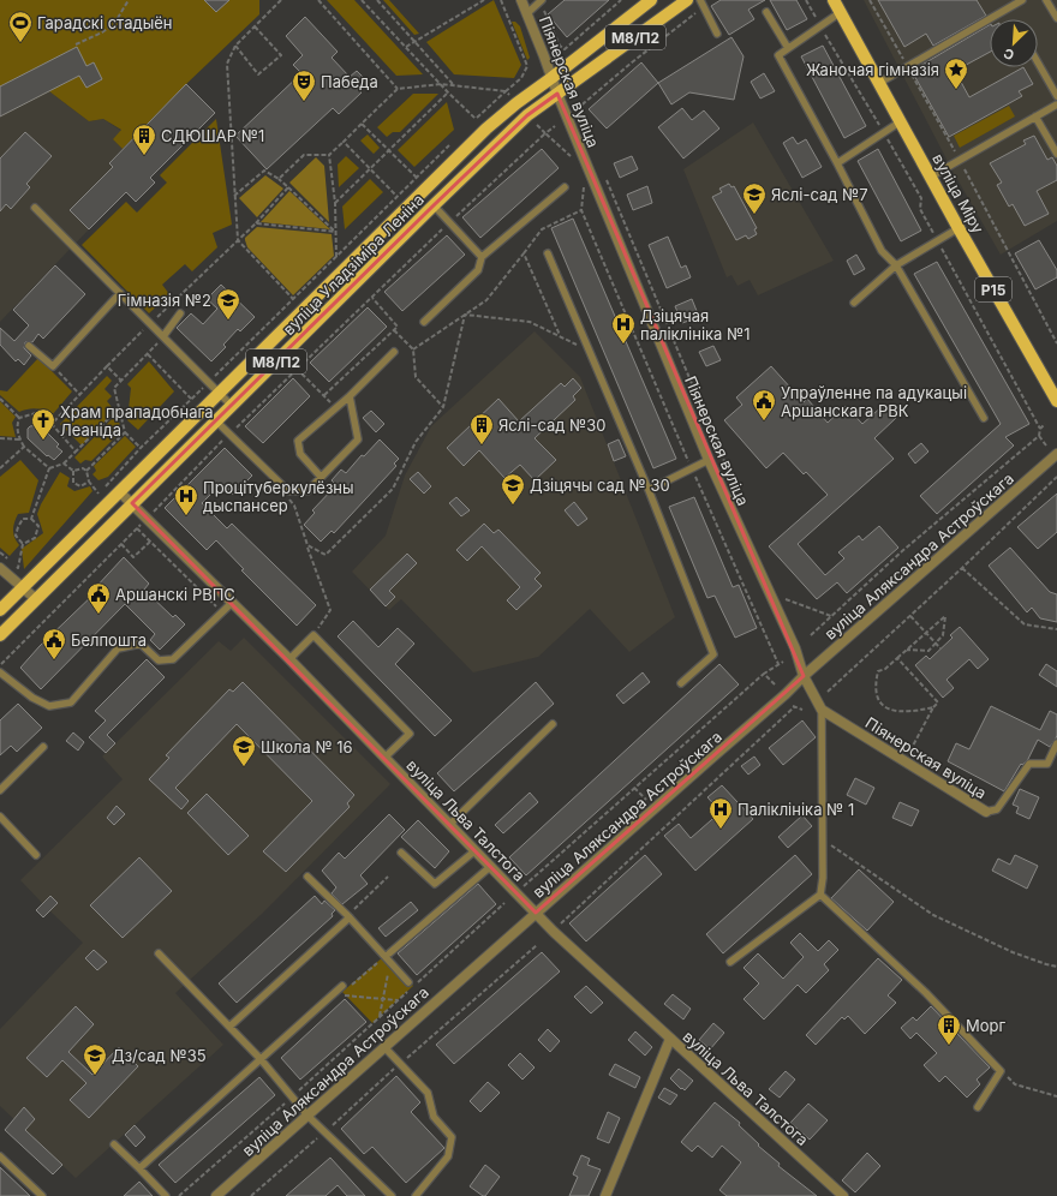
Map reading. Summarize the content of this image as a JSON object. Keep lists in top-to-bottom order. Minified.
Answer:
{"streets":{"main road":["М8/П2","вуліца Міру","вуліца Уладзіміра Леніна","Р15"],"street":["Піянерская вуліца","вуліца Аляксандра Астроўскага","вуліца Льва Талстога"]},"crossings":[["Піянерская вуліца","вуліца Уладзіміра Леніна"],["Піянерская вуліца","вуліца Аляксандра Астроўскага"],["вуліца Уладзіміра Леніна","вуліца Льва Талстога"],["вуліца Аляксандра Астроўскага","вуліца Льва Талстога"]],"places":{"sports":["Гарадскі стадыён"],"place":["Жаночая гімназія"],"theatre":["Пабеда"],"building":["СДЮШАР №1","Яслі-сад №30","Морг"],"school or university":["Яслі-сад №7","Гімназія №2","Дзіцячы сад № 30","Школа № 16","Дз/сад №35"],"hospital":["Дзіцячая паліклініка №1","Процітуберкулёзны дыспансер","Паліклініка № 1"],"public building":["Упраўленне па адукацыі Аршанскага РВК","Аршанскі РВПС","Белпошта"],"church":["Храм прападобнага Леаніда"]},"north":"bottom left"}
